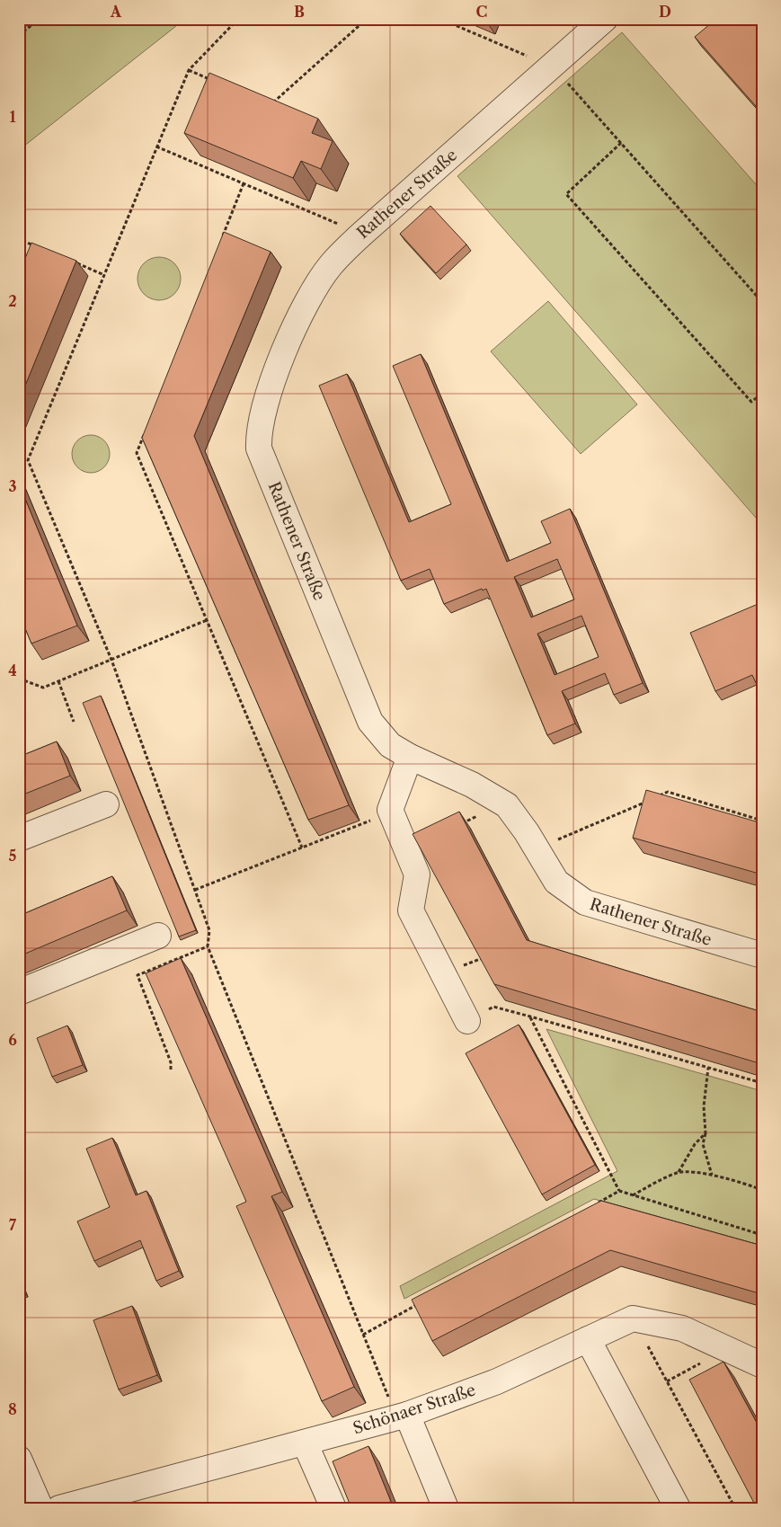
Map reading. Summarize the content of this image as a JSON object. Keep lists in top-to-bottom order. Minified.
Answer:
{"streets":{"street":["Rathener Straße","Schönaer Straße"]},"grid":{"columns":["A","B","C","D"],"rows":["1","2","3","4","5","6","7","8"]}}
